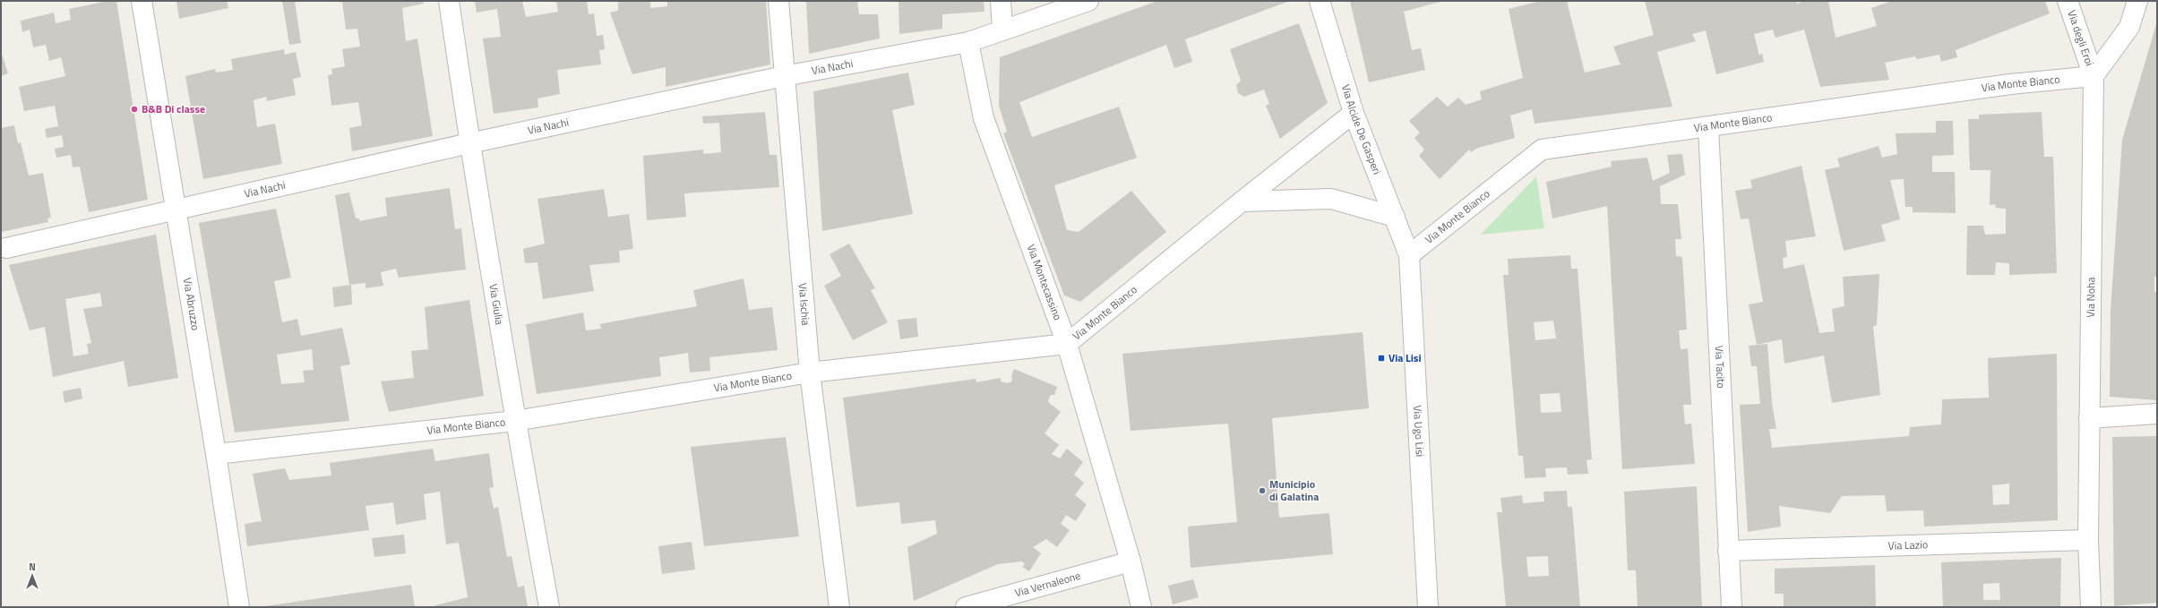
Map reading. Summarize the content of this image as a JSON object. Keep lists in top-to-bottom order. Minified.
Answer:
{"streets":{"street":["Via degli Eroi","Via Nachi","Via Monte Bianco","Via Alcide De Gasperi","Via Montecassino","Via Noha","Via Abruzzo","Via Giulia","Via Ischia","Via Tacito","Via Ugo Lisi","Via Lazio","Via Vernaleone"]},"crossings":[["Via degli Eroi","Via Monte Bianco"],["Via degli Eroi","Via Noha"],["Via Nachi","Via Montecassino"],["Via Nachi","Via Abruzzo"],["Via Nachi","Via Giulia"],["Via Nachi","Via Ischia"],["Via Monte Bianco","Via Alcide De Gasperi"],["Via Monte Bianco","Via Montecassino"],["Via Monte Bianco","Via Noha"],["Via Monte Bianco","Via Abruzzo"],["Via Monte Bianco","Via Giulia"],["Via Monte Bianco","Via Ischia"],["Via Monte Bianco","Via Tacito"],["Via Monte Bianco","Via Ugo Lisi"],["Via Alcide De Gasperi","Via Ugo Lisi"],["Via Montecassino","Via Vernaleone"],["Via Noha","Via Lazio"],["Via Tacito","Via Lazio"]],"places":{"other":["B&B Di classe","Municipio di Galatina"],"transit":["Via Lisi"]},"north":"top"}
